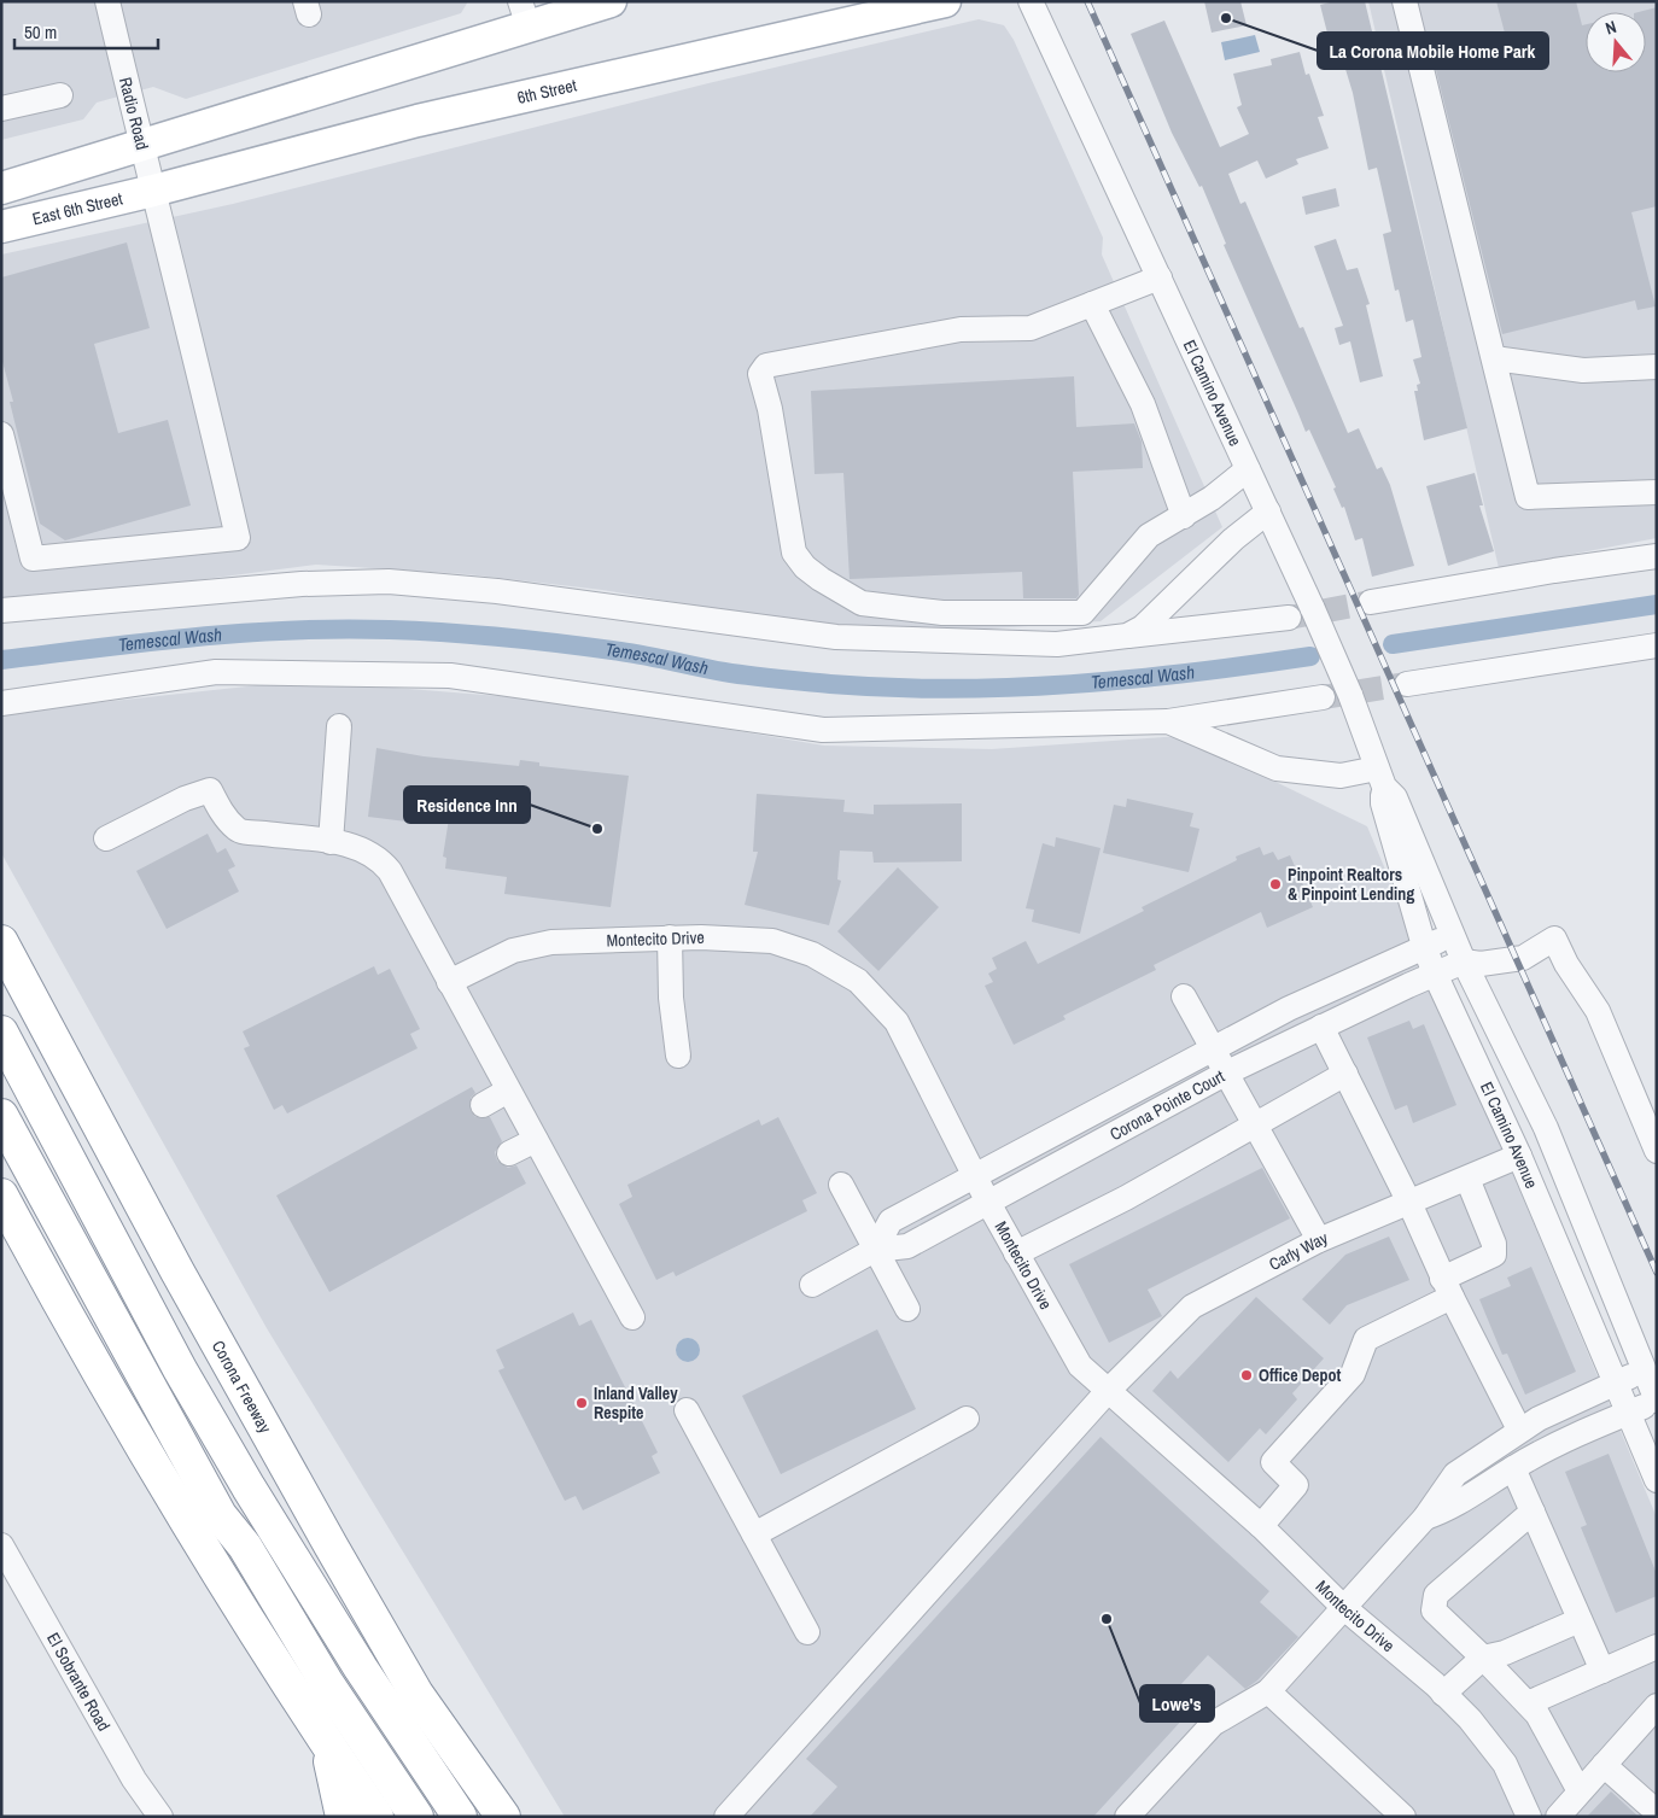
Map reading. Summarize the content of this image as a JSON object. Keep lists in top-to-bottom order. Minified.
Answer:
{"streets":{"highway":["Corona Freeway"],"main road":["6th Street","East 6th Street"],"street":["Radio Road","El Camino Avenue","Montecito Drive","Corona Pointe Court","Carly Way","El Sobrante Road"]},"crossings":[["6th Street","Radio Road"],["6th Street","East 6th Street"],["Radio Road","East 6th Street"],["El Camino Avenue","Corona Pointe Court"],["El Camino Avenue","Carly Way"],["Montecito Drive","Corona Pointe Court"],["Montecito Drive","Carly Way"]],"water":["Temescal Wash"],"places":["La Corona Mobile Home Park","Residence Inn","Pinpoint Realtors & Pinpoint Lending","Office Depot","Inland Valley Respite","Lowe's"],"scale_bar":"50 m","north":"top"}
